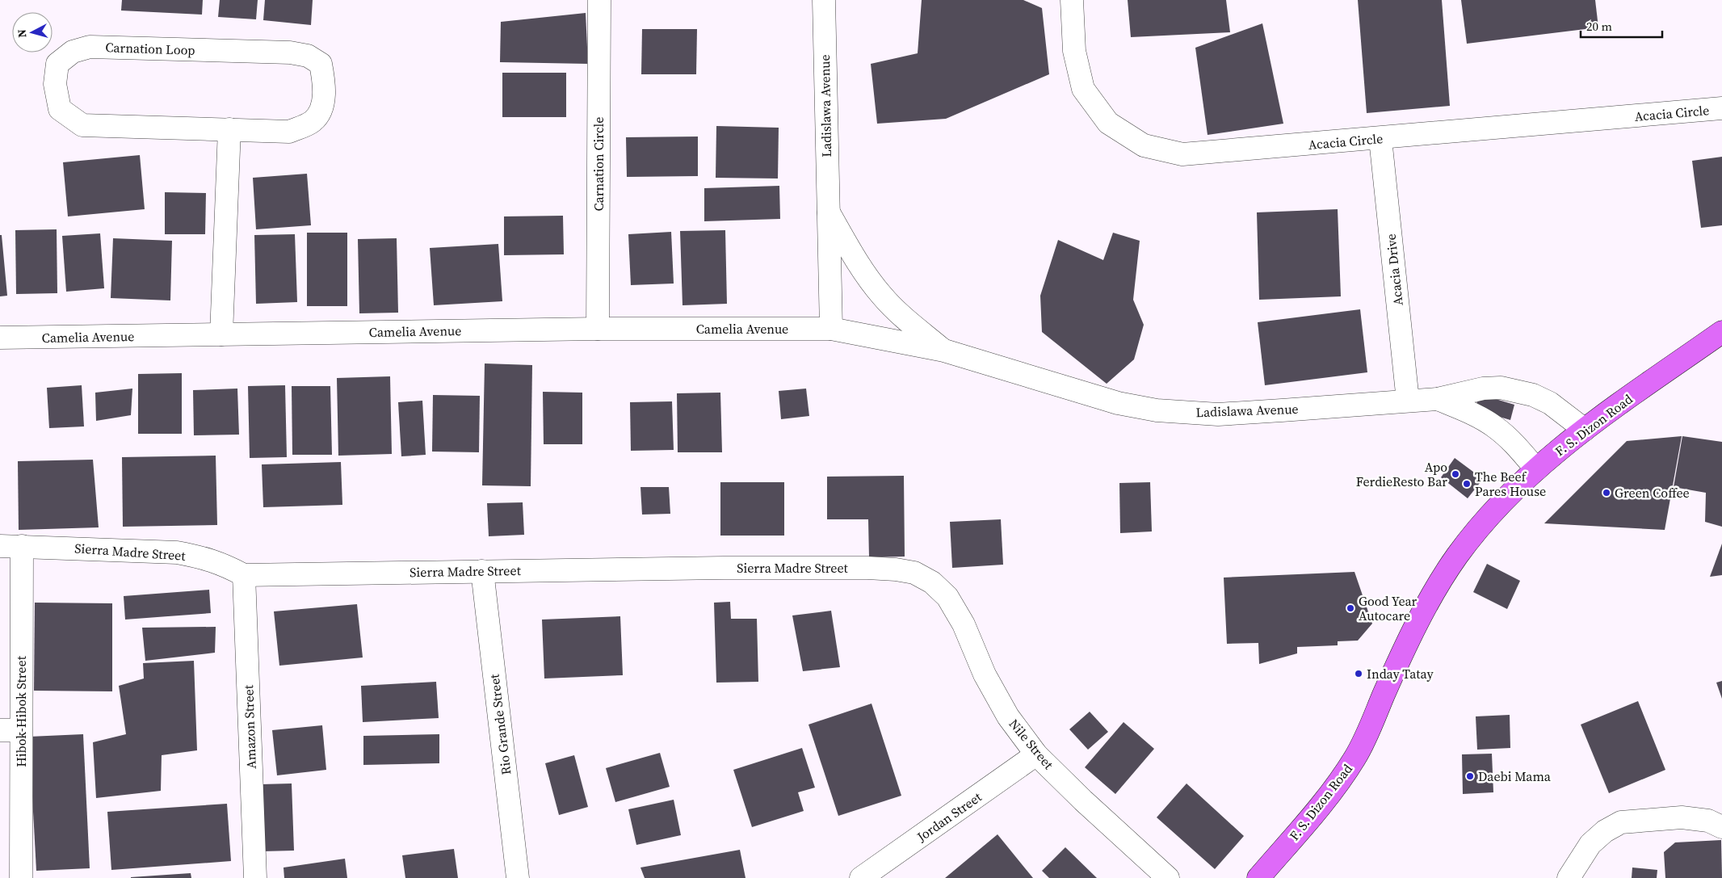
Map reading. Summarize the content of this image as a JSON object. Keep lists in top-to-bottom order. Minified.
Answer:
{"streets":{"main road":["F. S. Dizon Road"],"street":["Carnation Loop","Ladislawa Avenue","Acacia Circle","Carnation Circle","Acacia Drive","Camelia Avenue","Sierra Madre Street","Hibok-Hibok Street","Rio Grande Street","Amazon Street","Nile Street","Jordan Street"]},"crossings":[["Ladislawa Avenue","Acacia Drive"],["Ladislawa Avenue","Camelia Avenue"],["Ladislawa Avenue","F. S. Dizon Road"],["Acacia Circle","Acacia Drive"],["Carnation Circle","Camelia Avenue"],["Sierra Madre Street","Hibok-Hibok Street"],["Sierra Madre Street","Rio Grande Street"],["Sierra Madre Street","Amazon Street"],["Sierra Madre Street","Nile Street"],["Nile Street","Jordan Street"]],"places":["Apo FerdieResto Bar","The Beef Pares House","Green Coffee","Good Year Autocare","Inday Tatay","Daebi Mama"],"scale_bar":"20 m","north":"left"}
